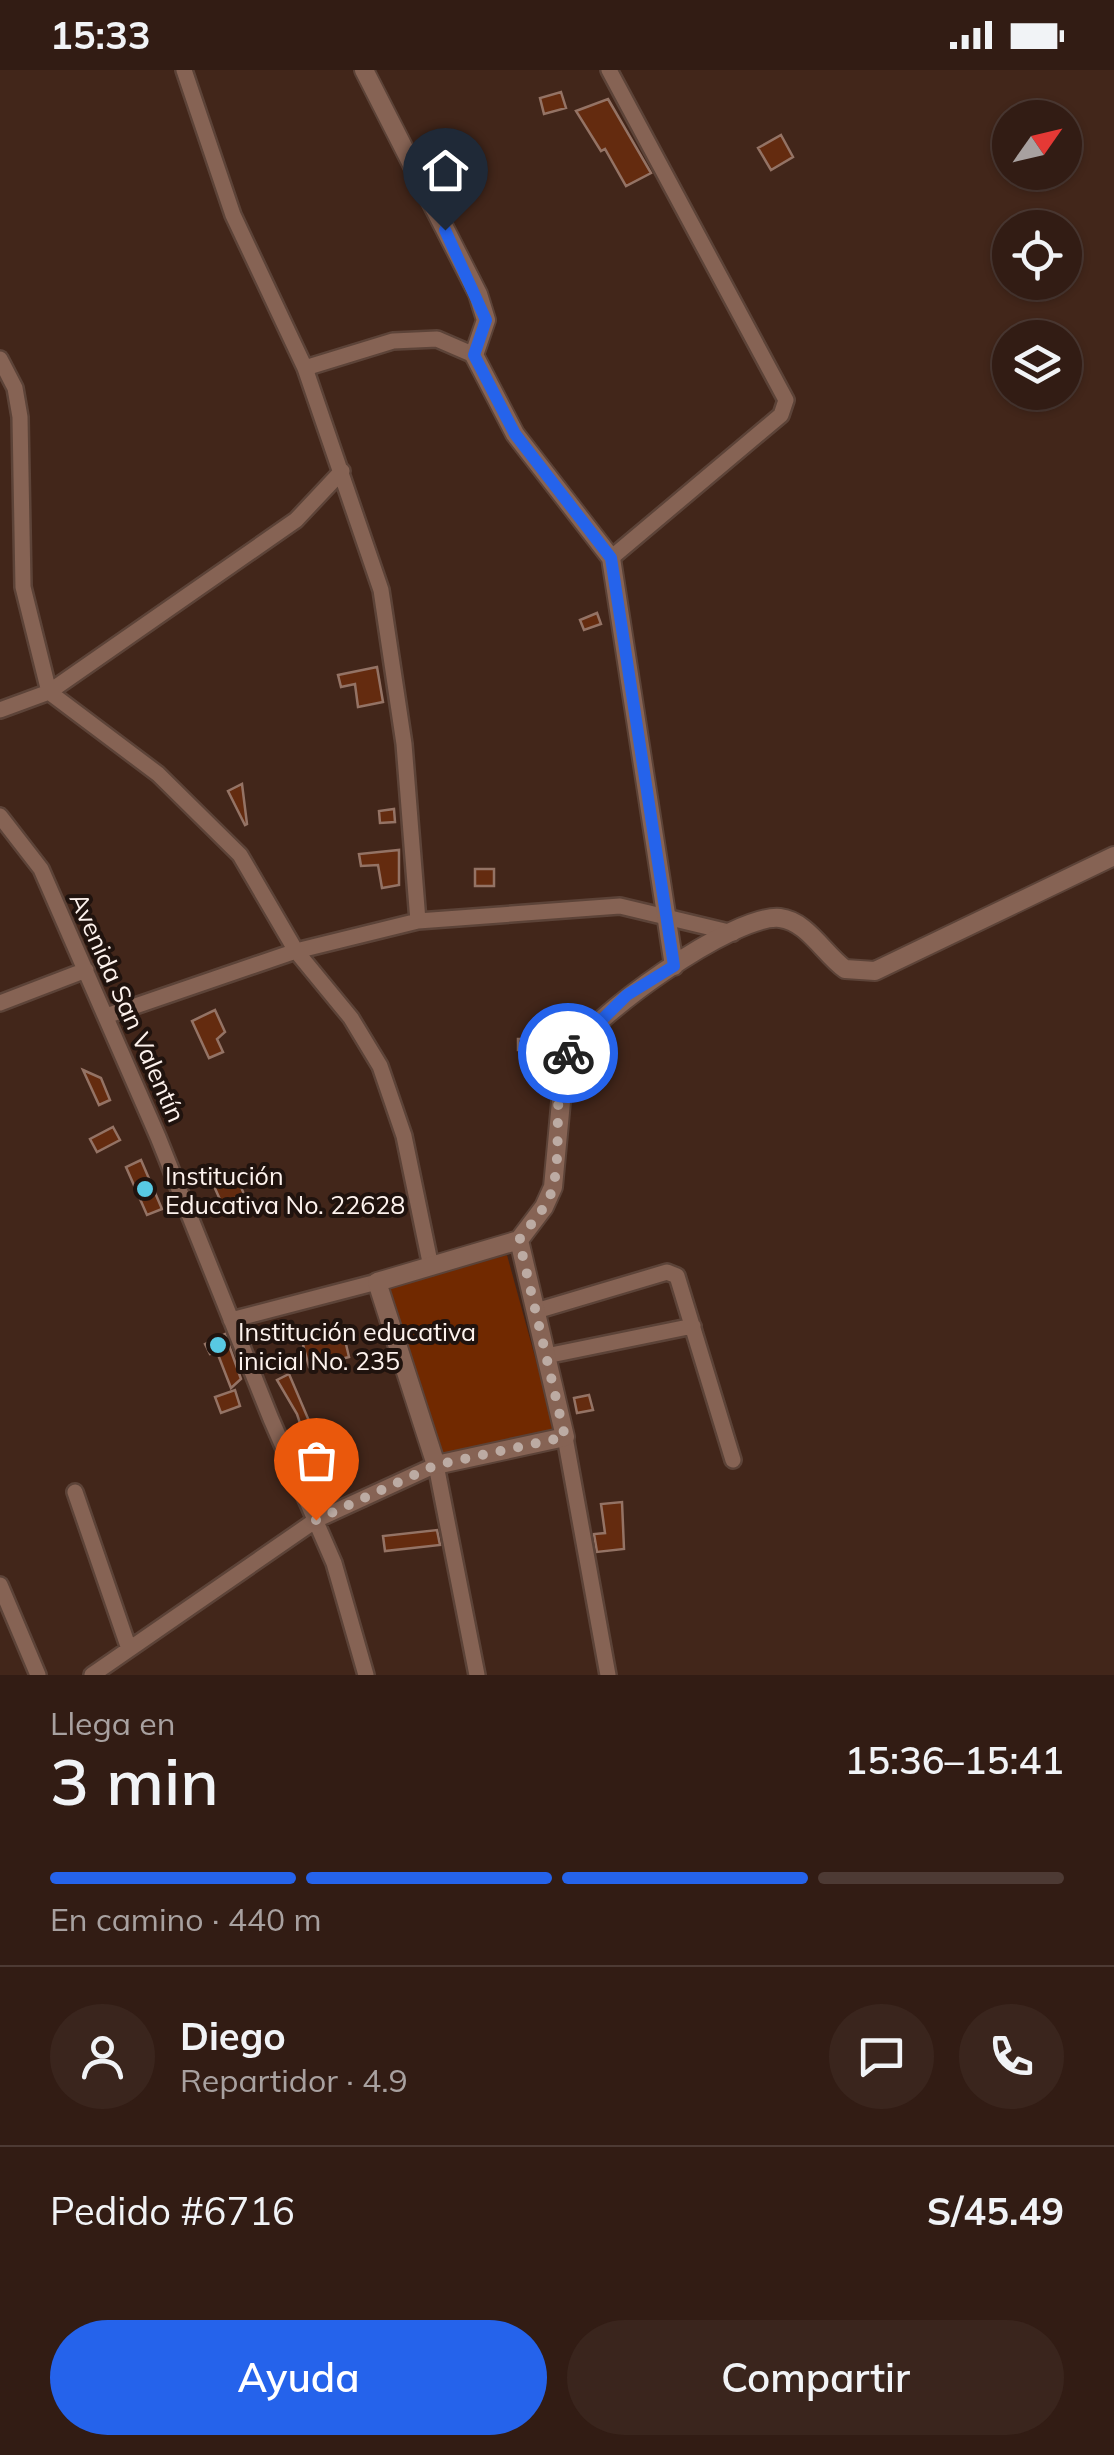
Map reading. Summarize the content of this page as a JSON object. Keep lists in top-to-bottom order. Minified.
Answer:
{"streets":{"street":["Avenida San Valentín"]},"places":["Institución Educativa No. 22628","Institución educativa inicial No. 235"],"north":"top right","page":{"status":"15:33","heading":["3 min","Llega en","15:36–15:41"],"panel":["Diego","Repartidor · 4.9","Pedido #6716","S/45.49"],"bar":"En camino · 440 m","buttons":["Ayuda","Compartir"]}}
